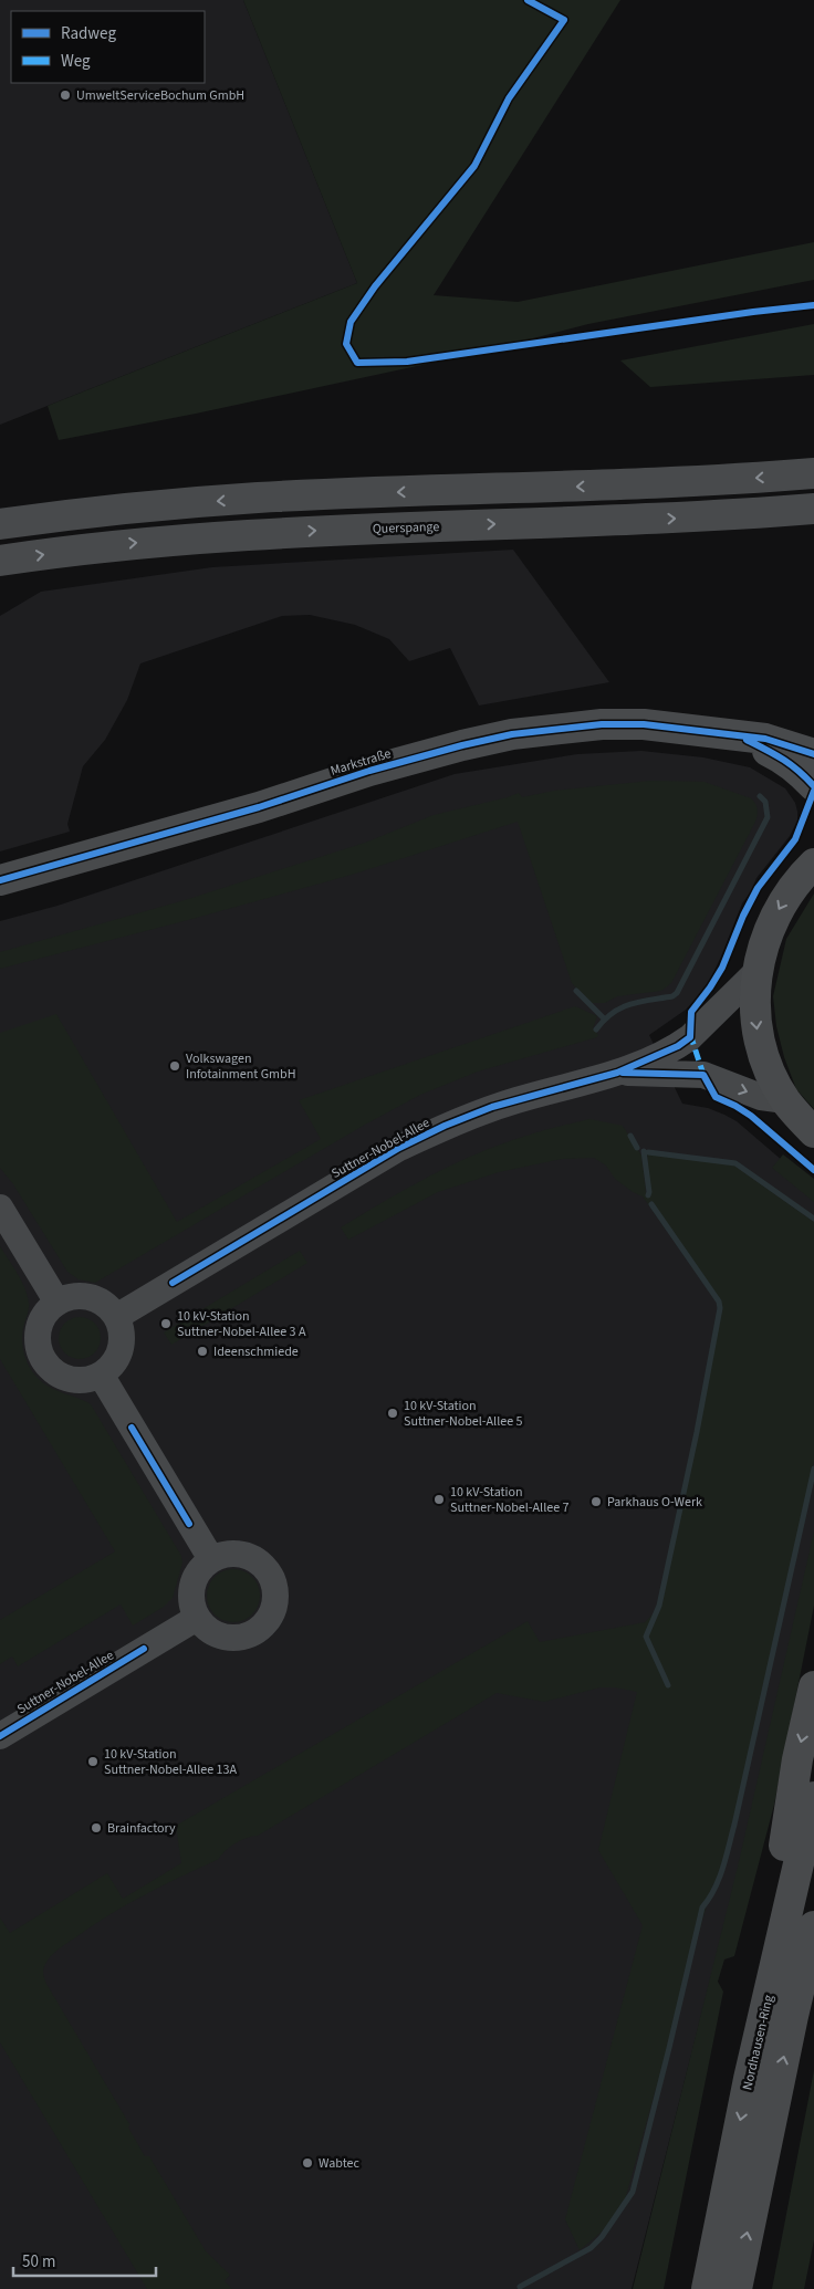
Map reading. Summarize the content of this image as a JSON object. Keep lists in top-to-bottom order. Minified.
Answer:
{"streets":{"main road":["Querspange","Markstraße","Nordhausen-Ring"],"street":["Suttner-Nobel-Allee"]},"places":["UmweltServiceBochum GmbH","Volkswagen Infotainment GmbH","10 kV-Station Suttner-Nobel-Allee 3 A","Ideenschmiede","10 kV-Station Suttner-Nobel-Allee 5","10 kV-Station Suttner-Nobel-Allee 7","Parkhaus O-Werk","10 kV-Station Suttner-Nobel-Allee 13A","Brainfactory","Wabtec"],"legend":["Radweg","Weg"],"scale_bar":"50 m"}
